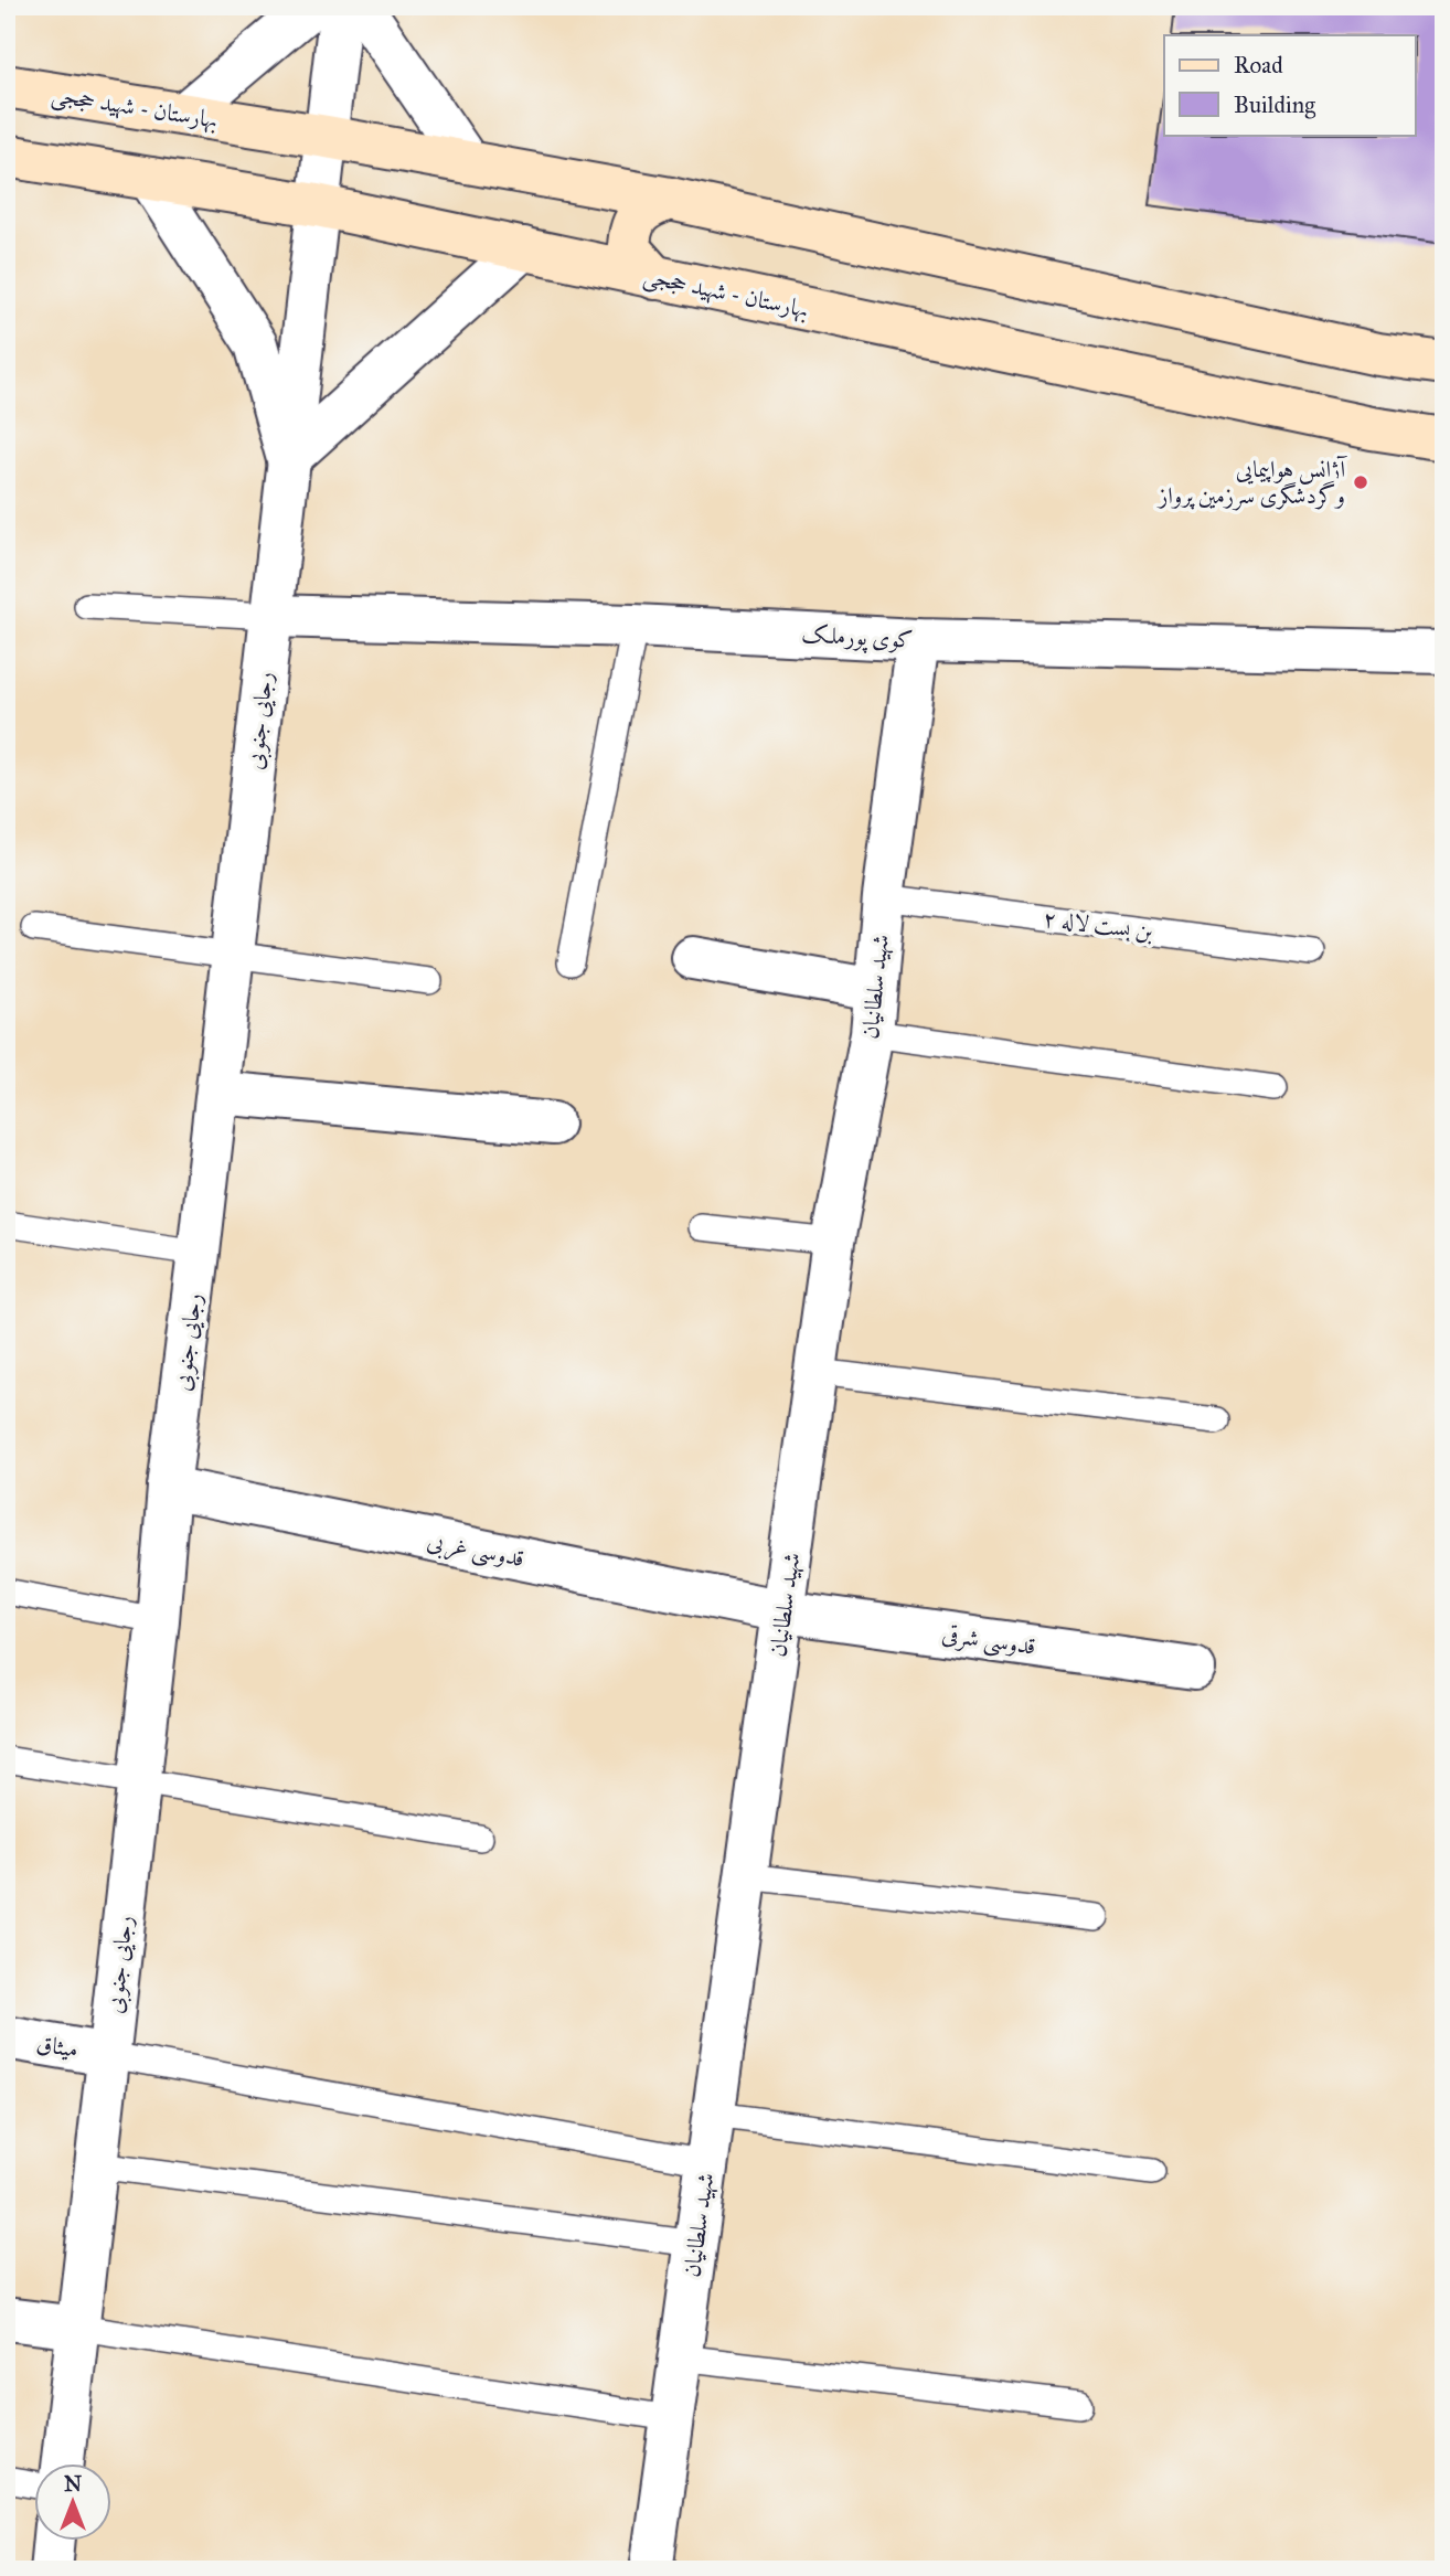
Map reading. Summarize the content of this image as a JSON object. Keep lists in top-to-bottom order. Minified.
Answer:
{"streets":{"main road":["بهارستان - شهید حججی"],"street":["کوی پورملک","رجایی جنوبی","شهید سلطانیان","قدوسی غربی","قدوسی شرقی","میثاق"],"lane":["بن بست لاله ۲"]},"crossings":[["بهارستان - شهید حججی","رجایی جنوبی"],["کوی پورملک","رجایی جنوبی"],["کوی پورملک","شهید سلطانیان"],["رجایی جنوبی","قدوسی غربی"],["رجایی جنوبی","میثاق"],["بن بست لاله ۲","شهید سلطانیان"],["شهید سلطانیان","قدوسی غربی"],["شهید سلطانیان","قدوسی شرقی"],["قدوسی غربی","قدوسی شرقی"]],"places":["آژانس هواپیمایی و‌گردشگری سرزمین پرواز"],"legend":["Road","Building"],"north":"top"}
